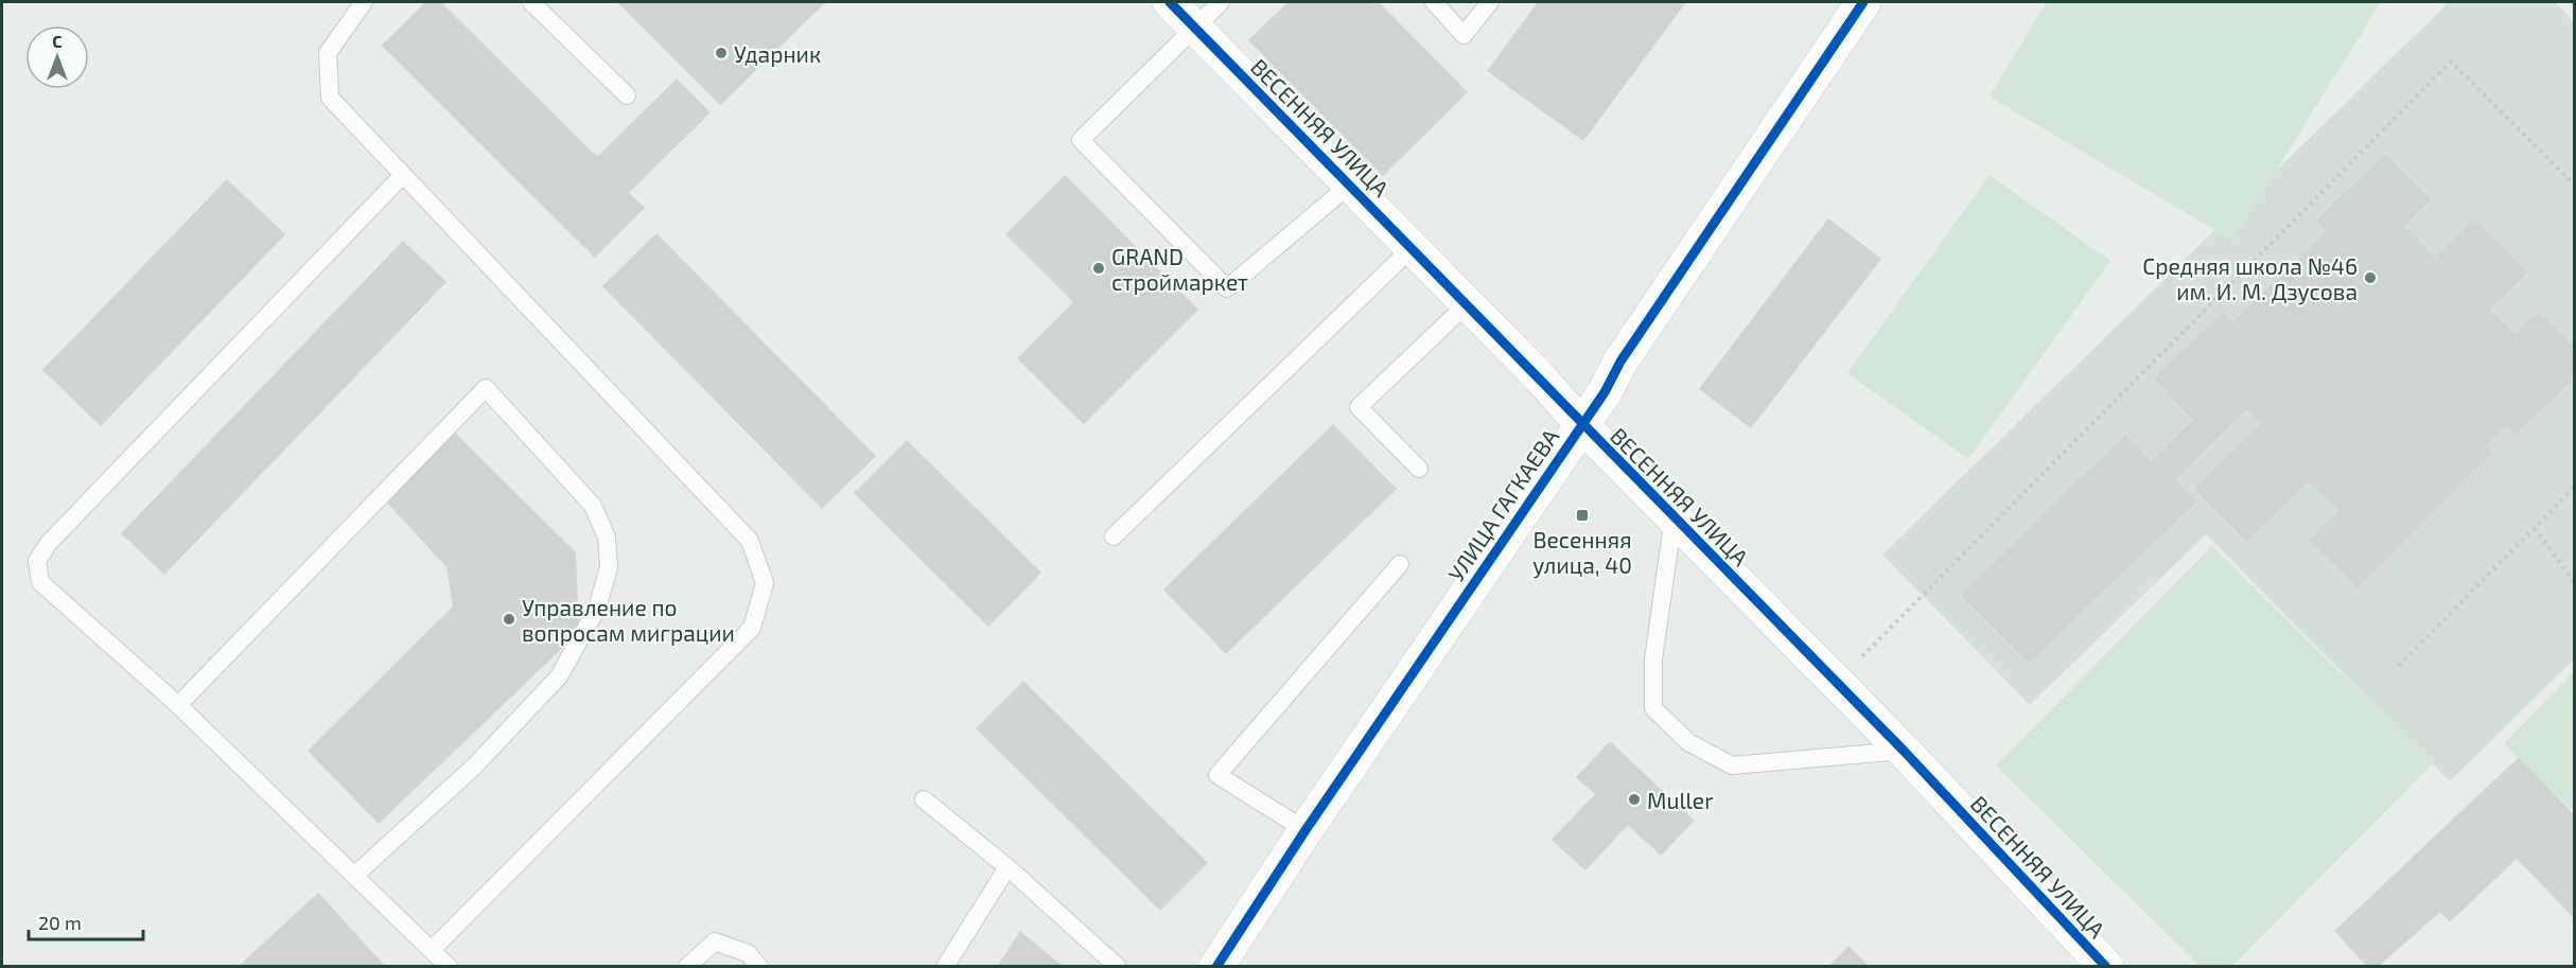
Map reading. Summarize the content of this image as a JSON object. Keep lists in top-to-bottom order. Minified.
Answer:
{"streets":{"street":["ВЕСЕННЯЯ УЛИЦА","УЛИЦА ГАГКАЕВА"]},"crossings":[["ВЕСЕННЯЯ УЛИЦА","УЛИЦА ГАГКАЕВА"]],"places":{"other":["Ударник","GRAND строймаркет","Средняя школа №46 им. И. М. Дзусова","Управление по вопросам миграции","Muller"],"transit":["Весенняя улица, 40"]},"scale_bar":"20 m","north":"top"}
